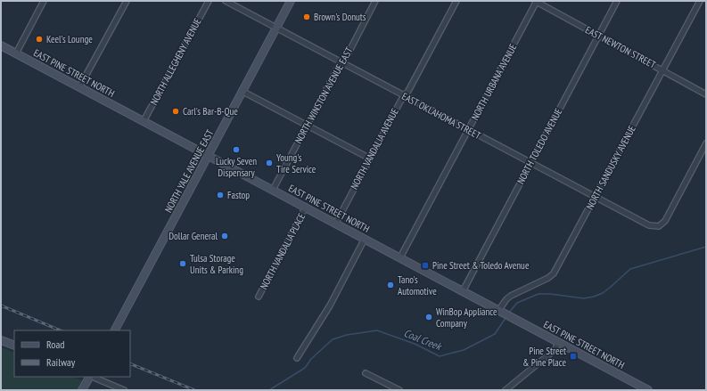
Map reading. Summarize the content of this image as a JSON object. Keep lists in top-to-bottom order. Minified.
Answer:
{"streets":{"main road":["EAST PINE STREET NORTH","NORTH YALE AVENUE EAST"],"street":["EAST NEWTON STREET","NORTH ALLEGHENY AVENUE","NORTH URBANA AVENUE","NORTH WINSTON AVENUE EAST","EAST OKLAHOMA STREET","NORTH TOLEDO AVENUE","NORTH VANDALIA AVENUE","NORTH SANDUSKY AVENUE","NORTH VANDALIA PLACE"]},"crossings":[["EAST NEWTON STREET","NORTH URBANA AVENUE"],["EAST NEWTON STREET","NORTH TOLEDO AVENUE"],["EAST NEWTON STREET","NORTH SANDUSKY AVENUE"],["NORTH ALLEGHENY AVENUE","EAST PINE STREET NORTH"],["EAST PINE STREET NORTH","NORTH URBANA AVENUE"],["EAST PINE STREET NORTH","NORTH WINSTON AVENUE EAST"],["EAST PINE STREET NORTH","NORTH TOLEDO AVENUE"],["EAST PINE STREET NORTH","NORTH VANDALIA AVENUE"],["EAST PINE STREET NORTH","NORTH SANDUSKY AVENUE"],["EAST PINE STREET NORTH","NORTH YALE AVENUE EAST"],["EAST PINE STREET NORTH","NORTH VANDALIA PLACE"],["NORTH URBANA AVENUE","EAST OKLAHOMA STREET"],["NORTH WINSTON AVENUE EAST","EAST OKLAHOMA STREET"],["EAST OKLAHOMA STREET","NORTH TOLEDO AVENUE"],["EAST OKLAHOMA STREET","NORTH VANDALIA AVENUE"],["EAST OKLAHOMA STREET","NORTH SANDUSKY AVENUE"],["EAST OKLAHOMA STREET","NORTH YALE AVENUE EAST"]],"water":["Coal Creek"],"places":{"other":["Brown's Donuts","Keel's Lounge","Carl's Bar-B-Que","Lucky Seven Dispensary","Young's Tire Service","Fastop","Dollar General","Tulsa Storage Units & Parking","Tano's Automotive","WinBop Appliance Company"],"transit":["Pine Street & Toledo Avenue","Pine Street & Pine Place"]},"legend":["Road","Railway"]}
